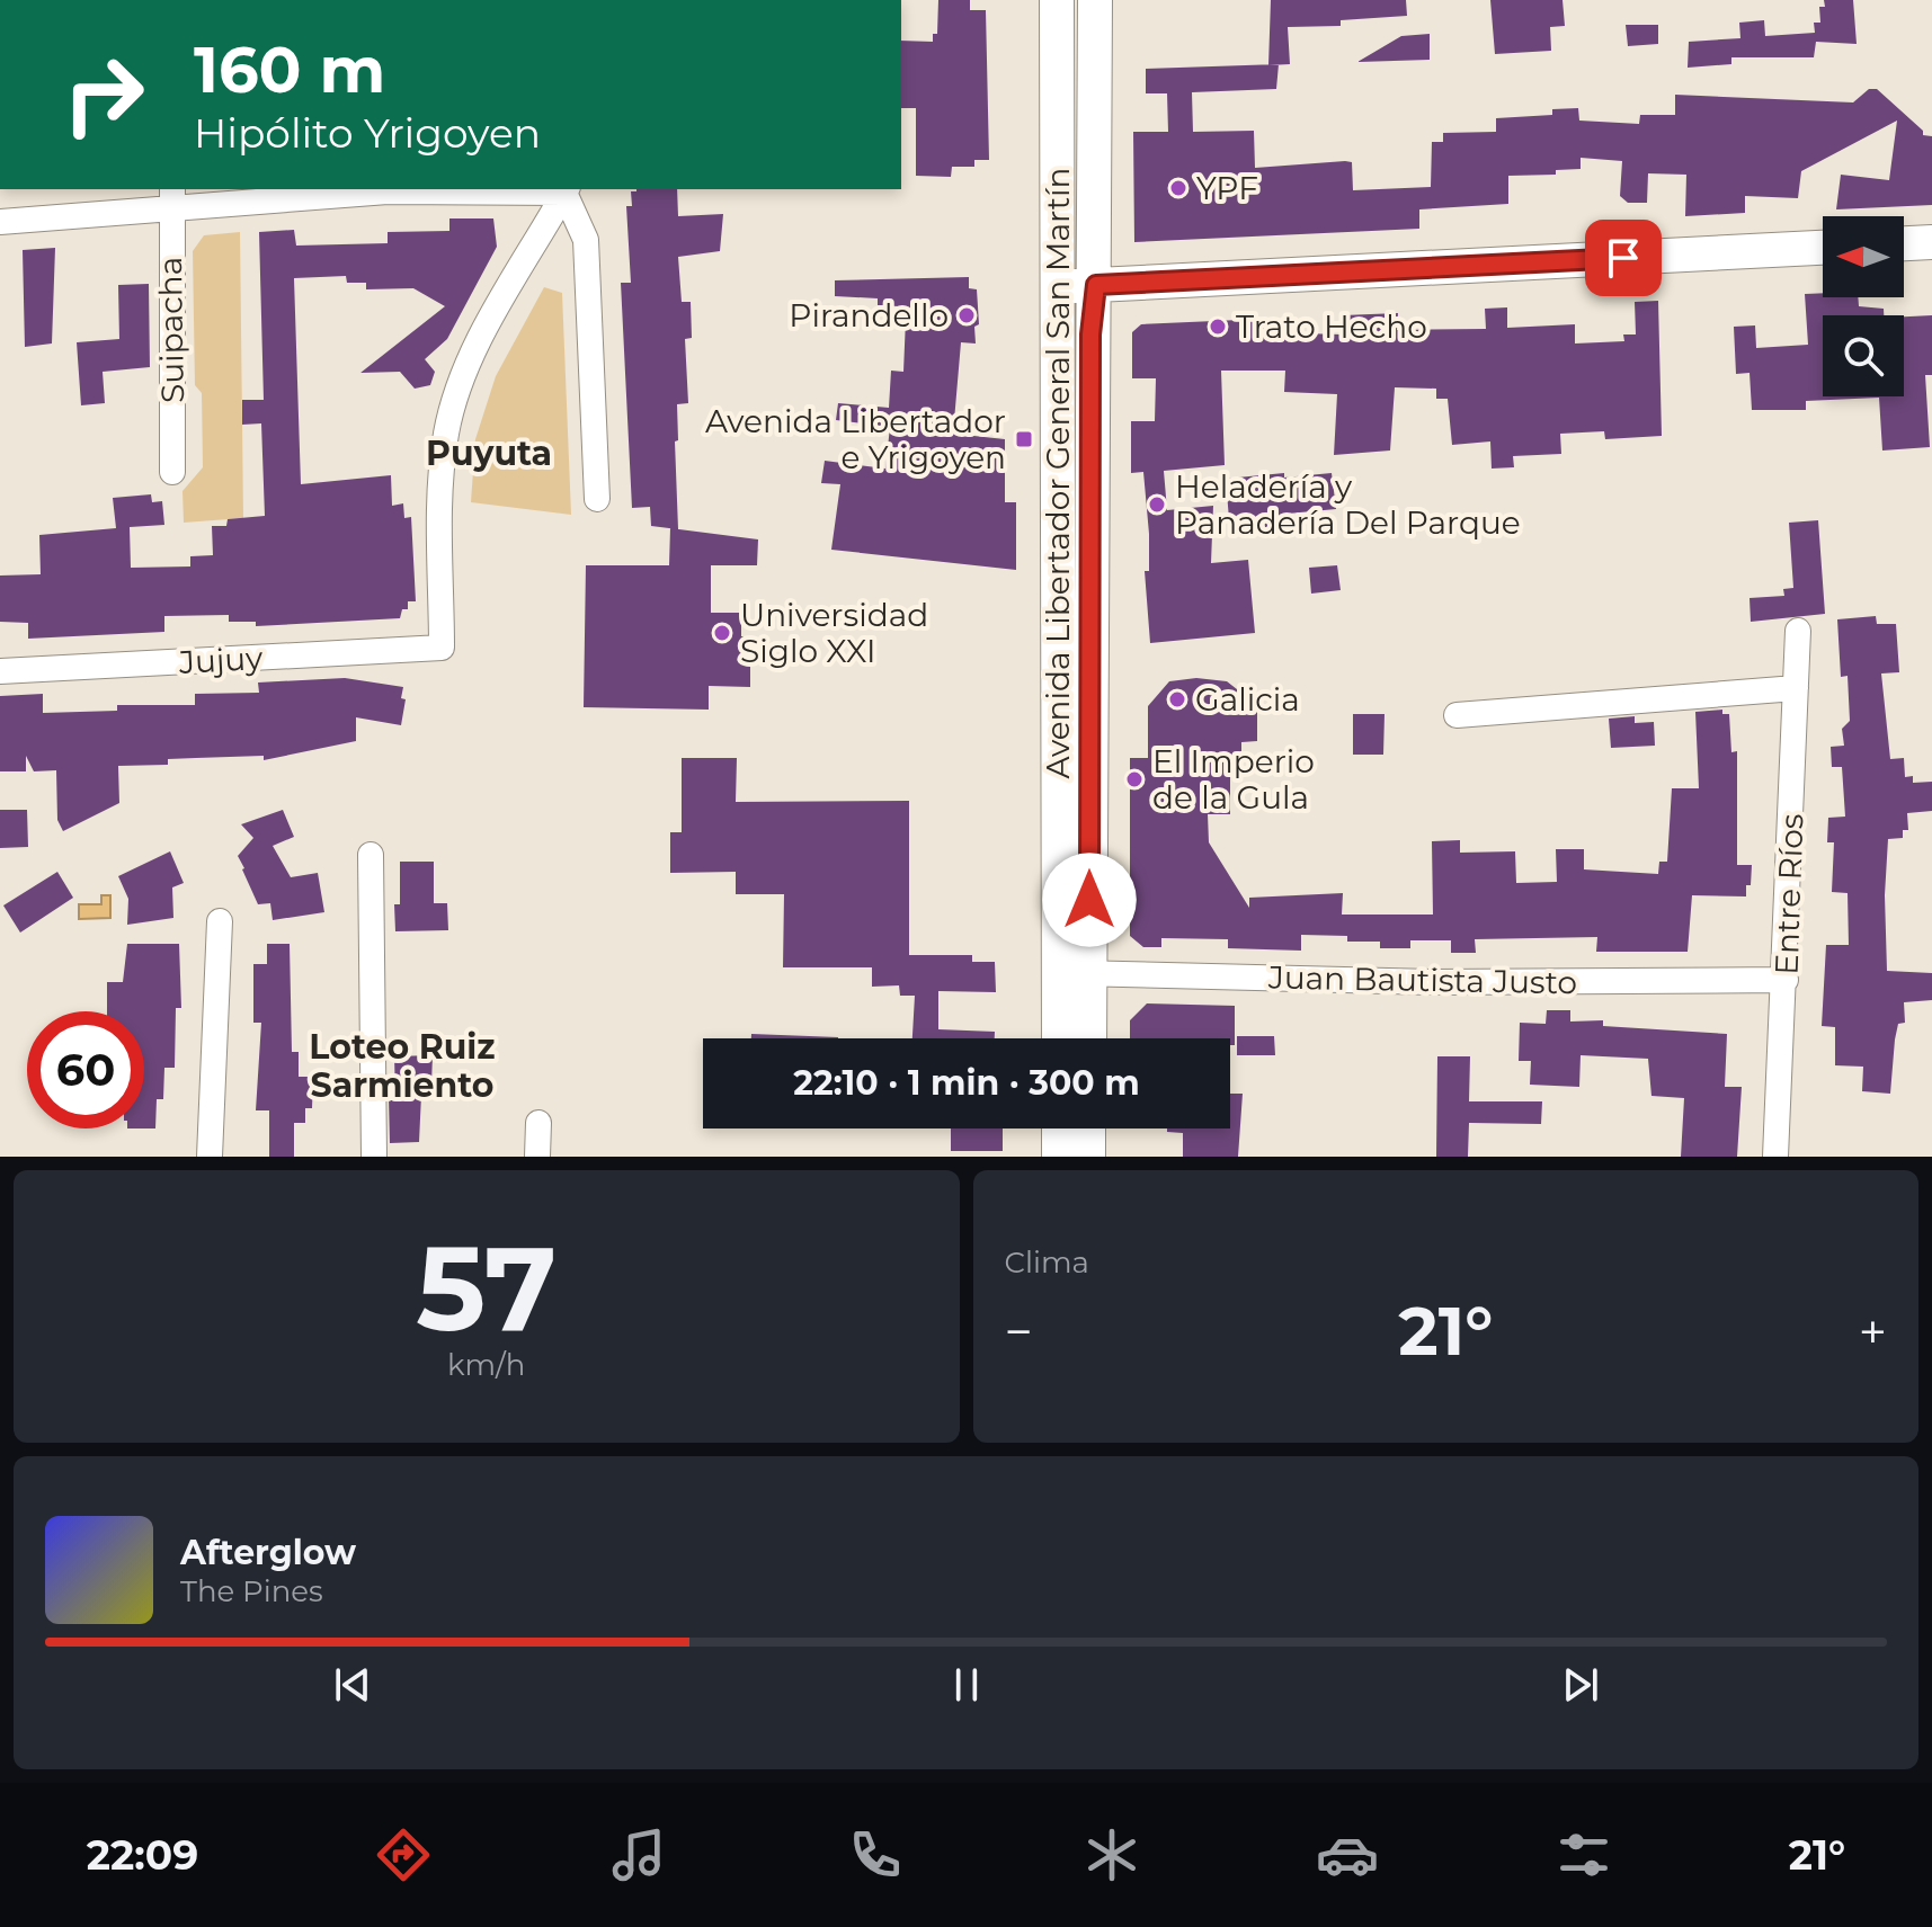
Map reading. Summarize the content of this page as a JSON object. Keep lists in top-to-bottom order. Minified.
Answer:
{"streets":{"main road":["Avenida Libertador General San Martín"],"street":["Suipacha","Jujuy","Entre Ríos","Juan Bautista Justo"]},"crossings":[["Avenida Libertador General San Martín","Juan Bautista Justo"],["Entre Ríos","Juan Bautista Justo"]],"districts":["Puyuta","Loteo Ruiz Sarmiento"],"places":{"other":["YPF","Pirandello","Trato Hecho","Heladería y Panadería Del Parque","Universidad Siglo XXI","Galicia","El Imperio de la Gula"],"transit":["Avenida Libertador e Yrigoyen"]},"north":"left","page":{"turn":["160 m","Hipólito Yrigoyen"],"limit":"60","trip":"22:10 · 1 min · 300 m","tile":[["57","km/h"],"Clima"],"heat":["−","21°","+"],"song":["Afterglow","The Pines"],"tabs":["22:09","21°"]}}
